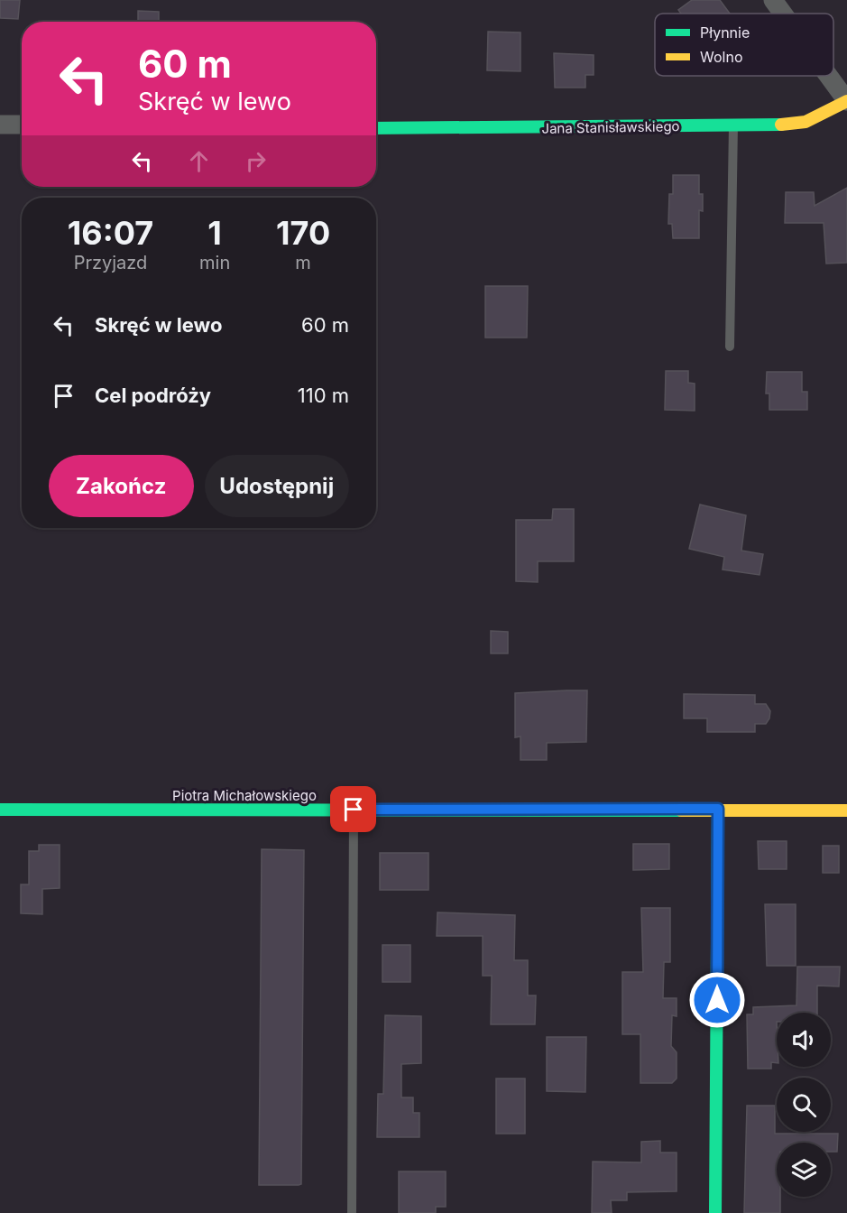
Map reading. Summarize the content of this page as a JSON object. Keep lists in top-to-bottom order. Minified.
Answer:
{"streets":{"street":["Jana Stanisławskiego","Piotra Michałowskiego"]},"legend":["Płynnie","Wolno"],"page":{"turn":["60 m","Skręć w lewo"],"eta":["16:07","Przyjazd","1","min","170","m"],"list":[{"name":"Skręć w lewo","value":"60 m"},{"name":"Cel podróży","value":"110 m"}],"buttons":["Zakończ","Udostępnij"]}}
